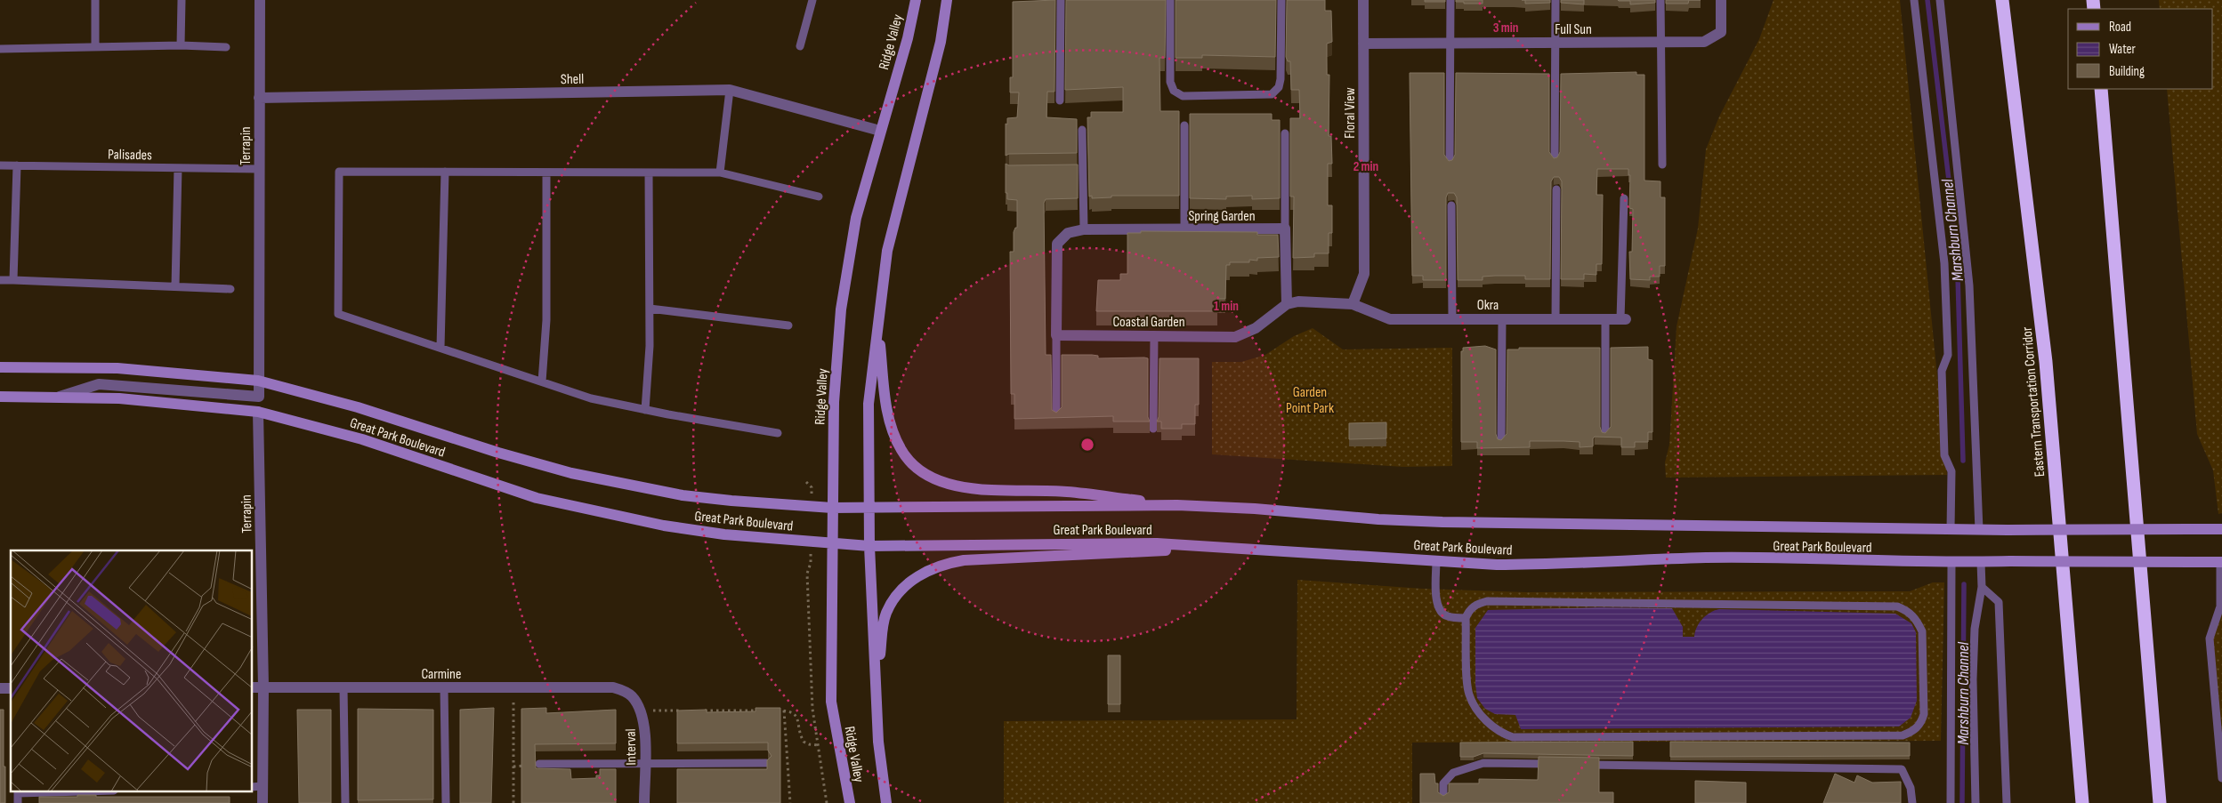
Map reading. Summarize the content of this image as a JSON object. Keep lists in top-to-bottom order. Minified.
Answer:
{"streets":{"highway":["Eastern Transportation Corridor"],"main road":["Ridge Valley","Great Park Boulevard"],"street":["Full Sun","Shell","Floral View","Terrapin","Spring Garden","Okra","Coastal Garden","Carmine","Interval"],"lane":["Palisades"]},"crossings":[["Full Sun","Floral View"],["Ridge Valley","Shell"],["Ridge Valley","Great Park Boulevard"],["Shell","Terrapin"],["Floral View","Okra"],["Terrapin","Palisades"],["Terrapin","Great Park Boulevard"],["Terrapin","Carmine"],["Carmine","Interval"]],"water":["Marshburn Channel"],"parks":["Garden Point Park"],"legend":["Road","Water","Building"],"rings":["3 min","2 min","1 min"]}
